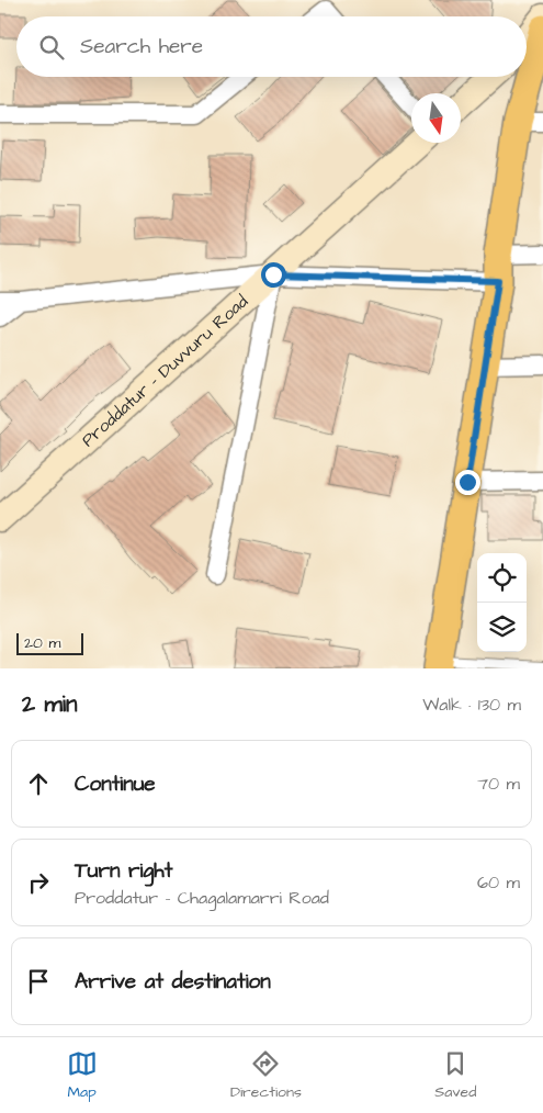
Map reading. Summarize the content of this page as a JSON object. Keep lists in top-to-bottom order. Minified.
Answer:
{"streets":{"main road":["Proddatur - Duvvuru Road"]},"scale_bar":"20 m","north":"bottom","page":{"search":"Search here","scale":"20 m","heading":["2 min","Walk · 130 m"],"list":[["Continue","70 m"],["Turn right","Proddatur - Chagalamarri Road","60 m"],"Arrive at destination"],"nav":["Map","Directions","Saved"]}}
